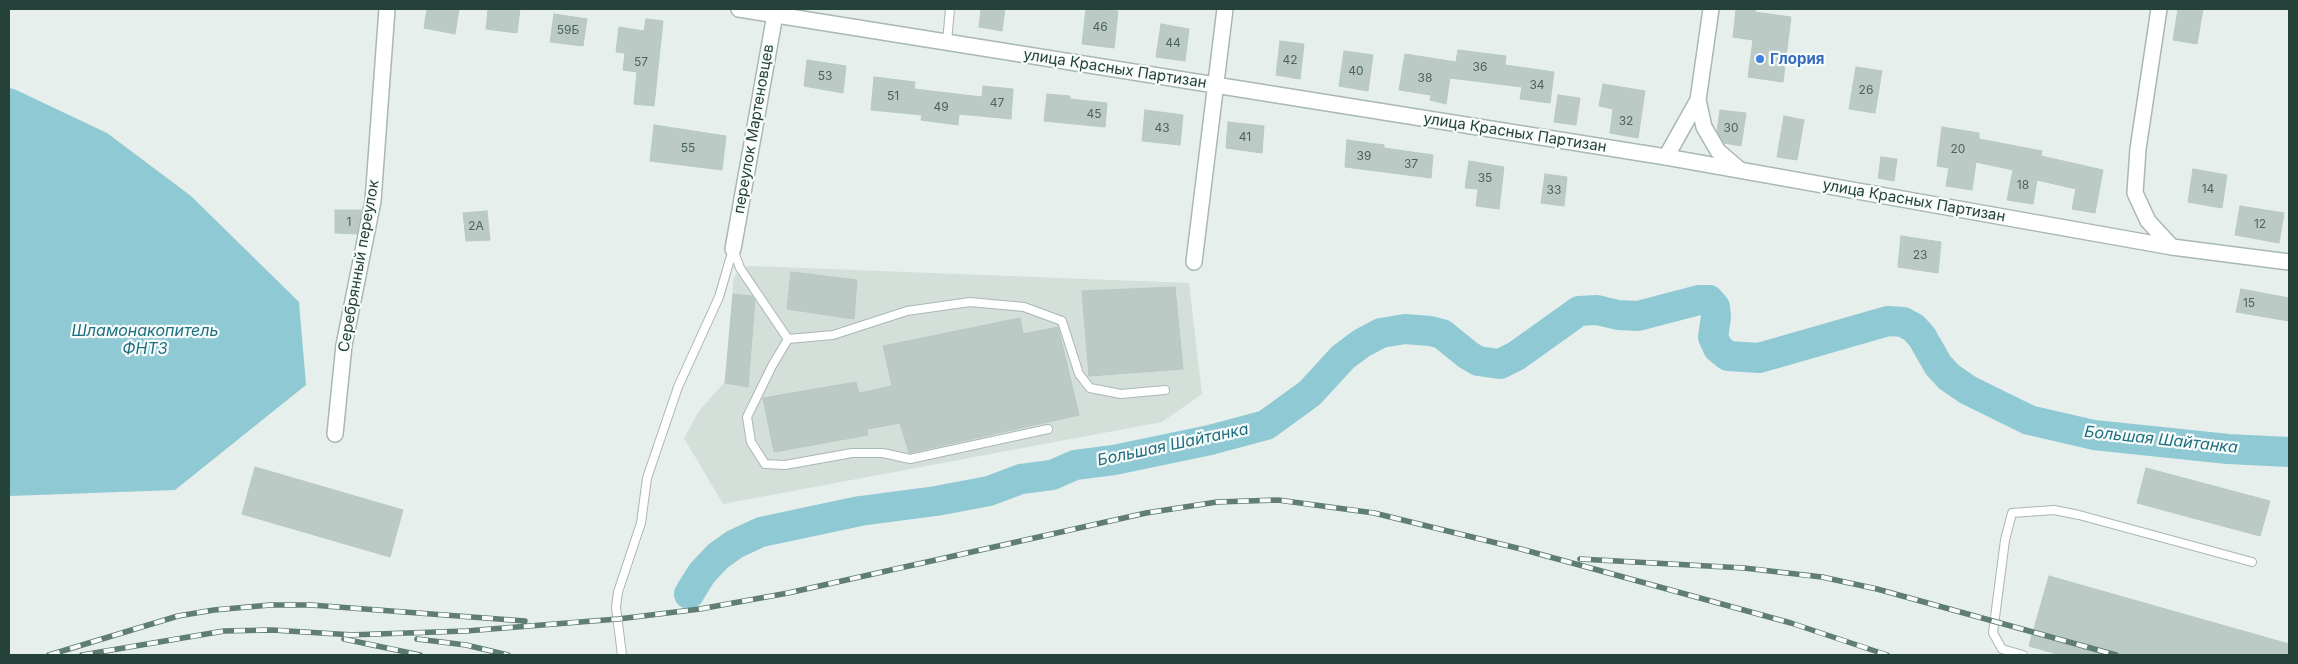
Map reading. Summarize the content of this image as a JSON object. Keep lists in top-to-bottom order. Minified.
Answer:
{"streets":{"street":["улица Красных Партизан","переулок Мартеновцев","Серебрянный переулок"]},"crossings":[["улица Красных Партизан","переулок Мартеновцев"]],"water":["Шламонакопитель ФНТЗ","Большая Шайтанка"],"places":["Глория"],"house_numbers":["46","59Б","44","42","57","36","40","53","38","34","26","51","47","49","45","32","43","30","41","55","20","39","37","35","18","14","33","1","12","2А","23","15"]}
